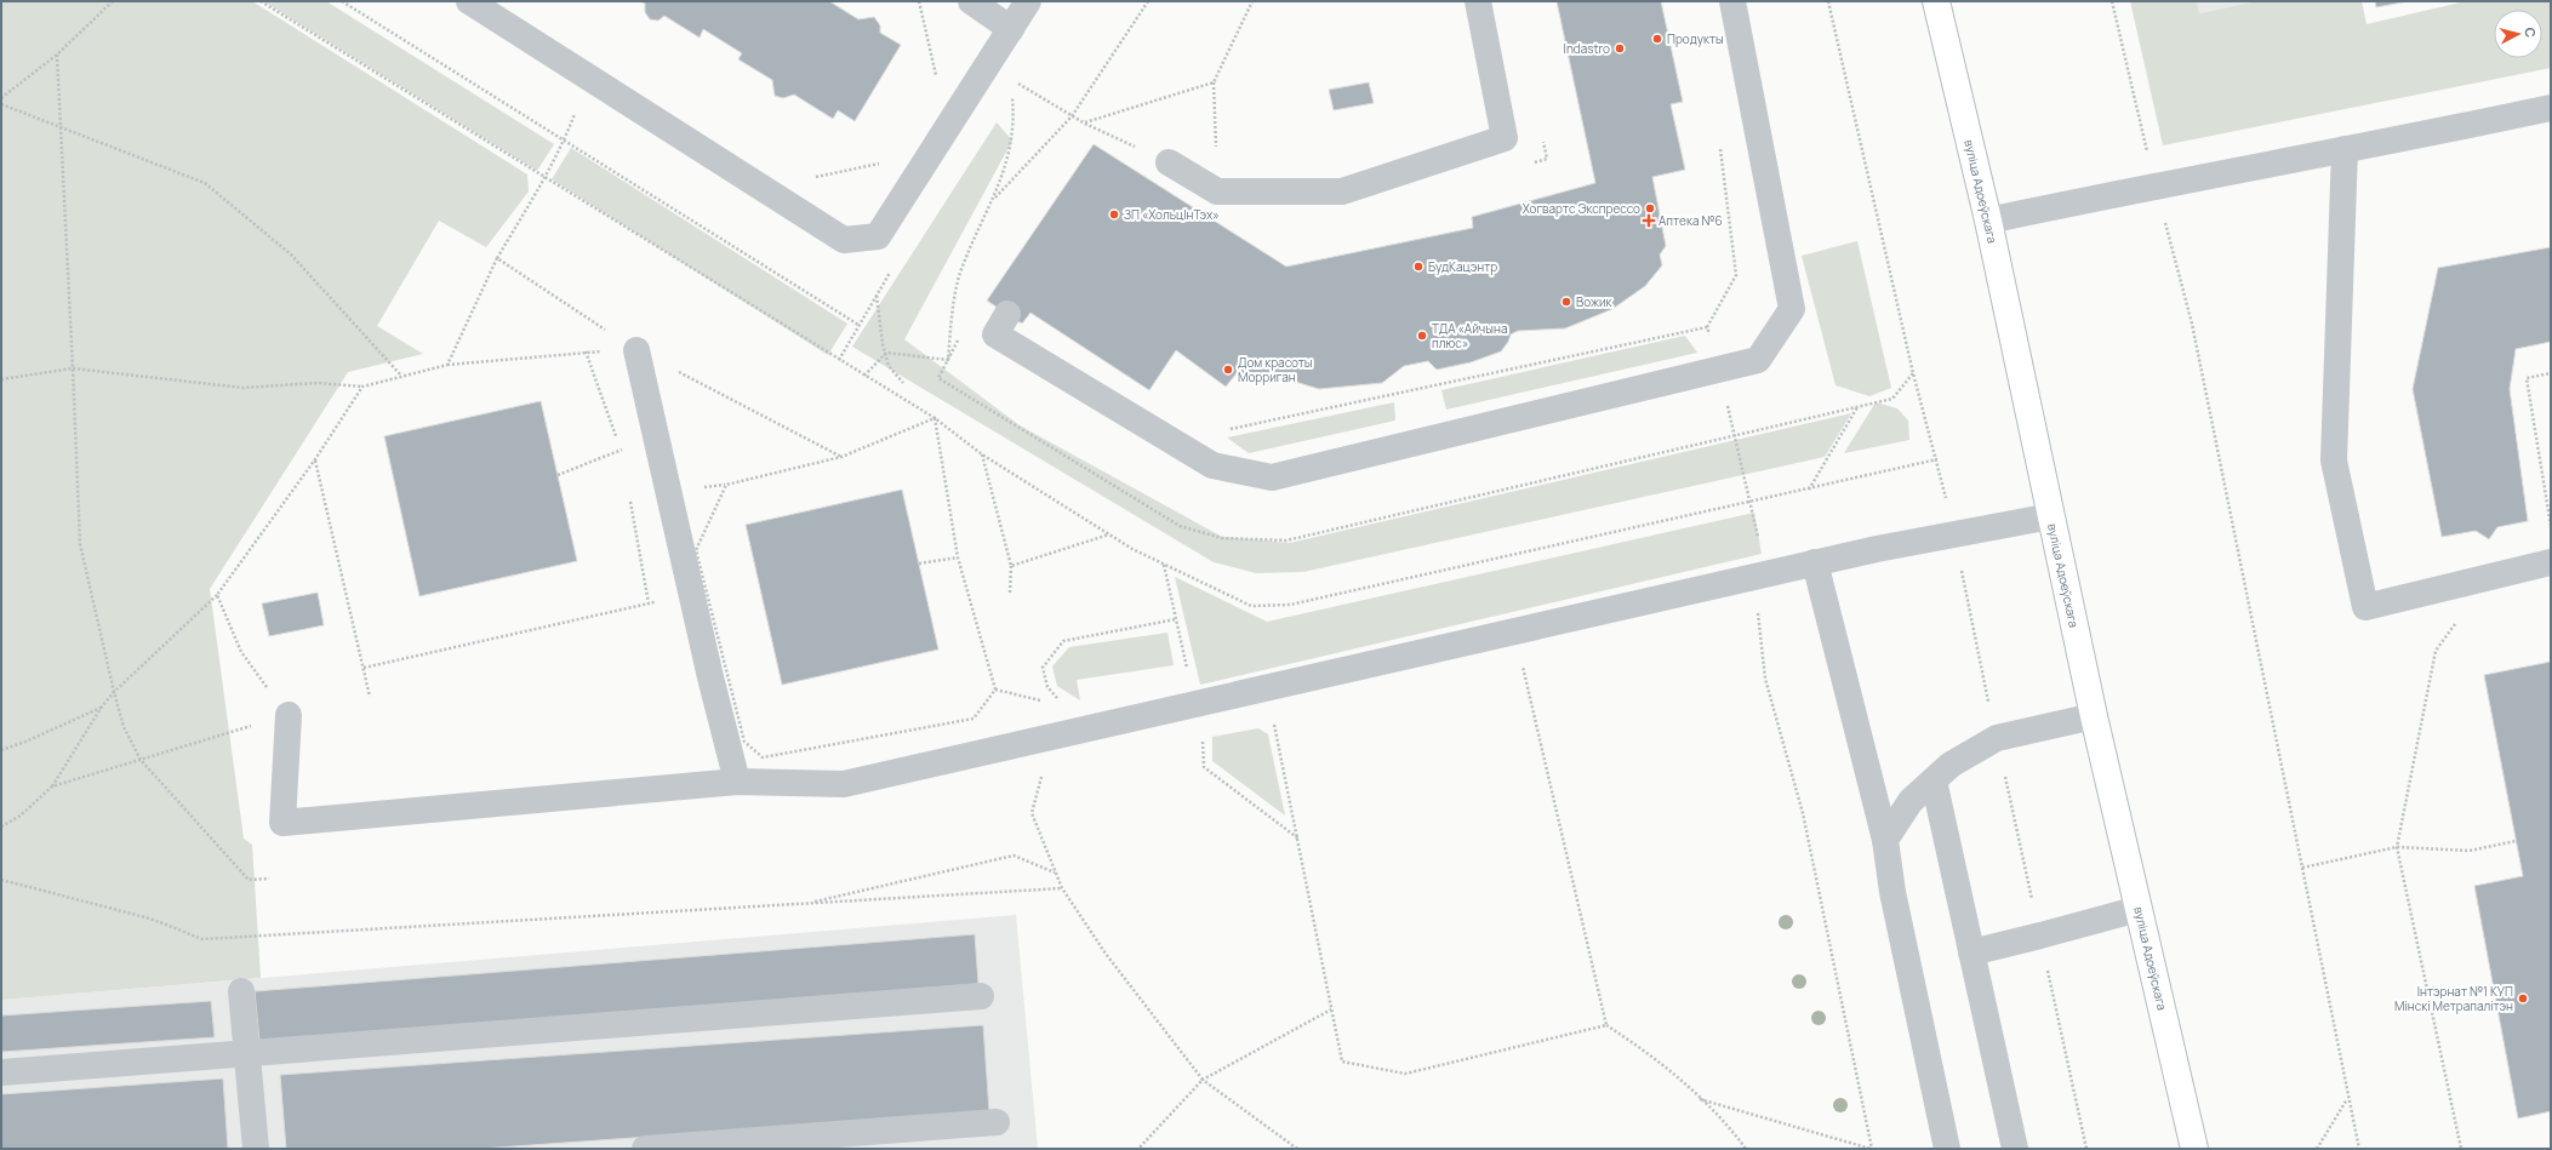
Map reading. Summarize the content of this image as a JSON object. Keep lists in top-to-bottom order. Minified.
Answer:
{"streets":{"main road":["вуліца Адоеўскага"]},"places":{"other":["Продукты","Indastro","Хогвартс Экспрессо","ЗП «ХольцIнТэх»","БудКацэнтр","Вожик","ТДА «Айчына плюс»","Дом красоты Морриган","Інтэрнат №1 КУП Мінскі Метрапалітэн"],"health":["Аптека №6"]},"north":"right"}
